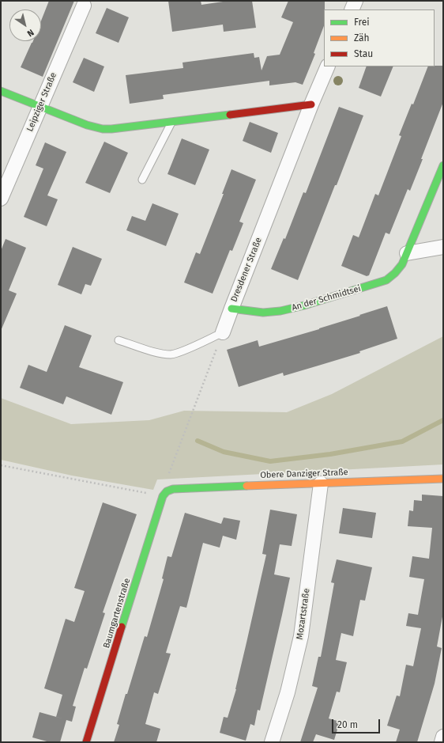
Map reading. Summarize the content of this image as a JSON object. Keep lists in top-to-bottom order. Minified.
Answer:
{"streets":{"street":["Leipziger Straße","Dresdener Straße","An der Schmidtsei","Obere Danziger Straße","Baumgartenstraße","Mozartstraße"]},"crossings":[["Dresdener Straße","An der Schmidtsei"],["Obere Danziger Straße","Baumgartenstraße"],["Obere Danziger Straße","Mozartstraße"]],"legend":["Frei","Zäh","Stau"],"scale_bar":"20 m","north":"bottom right"}
